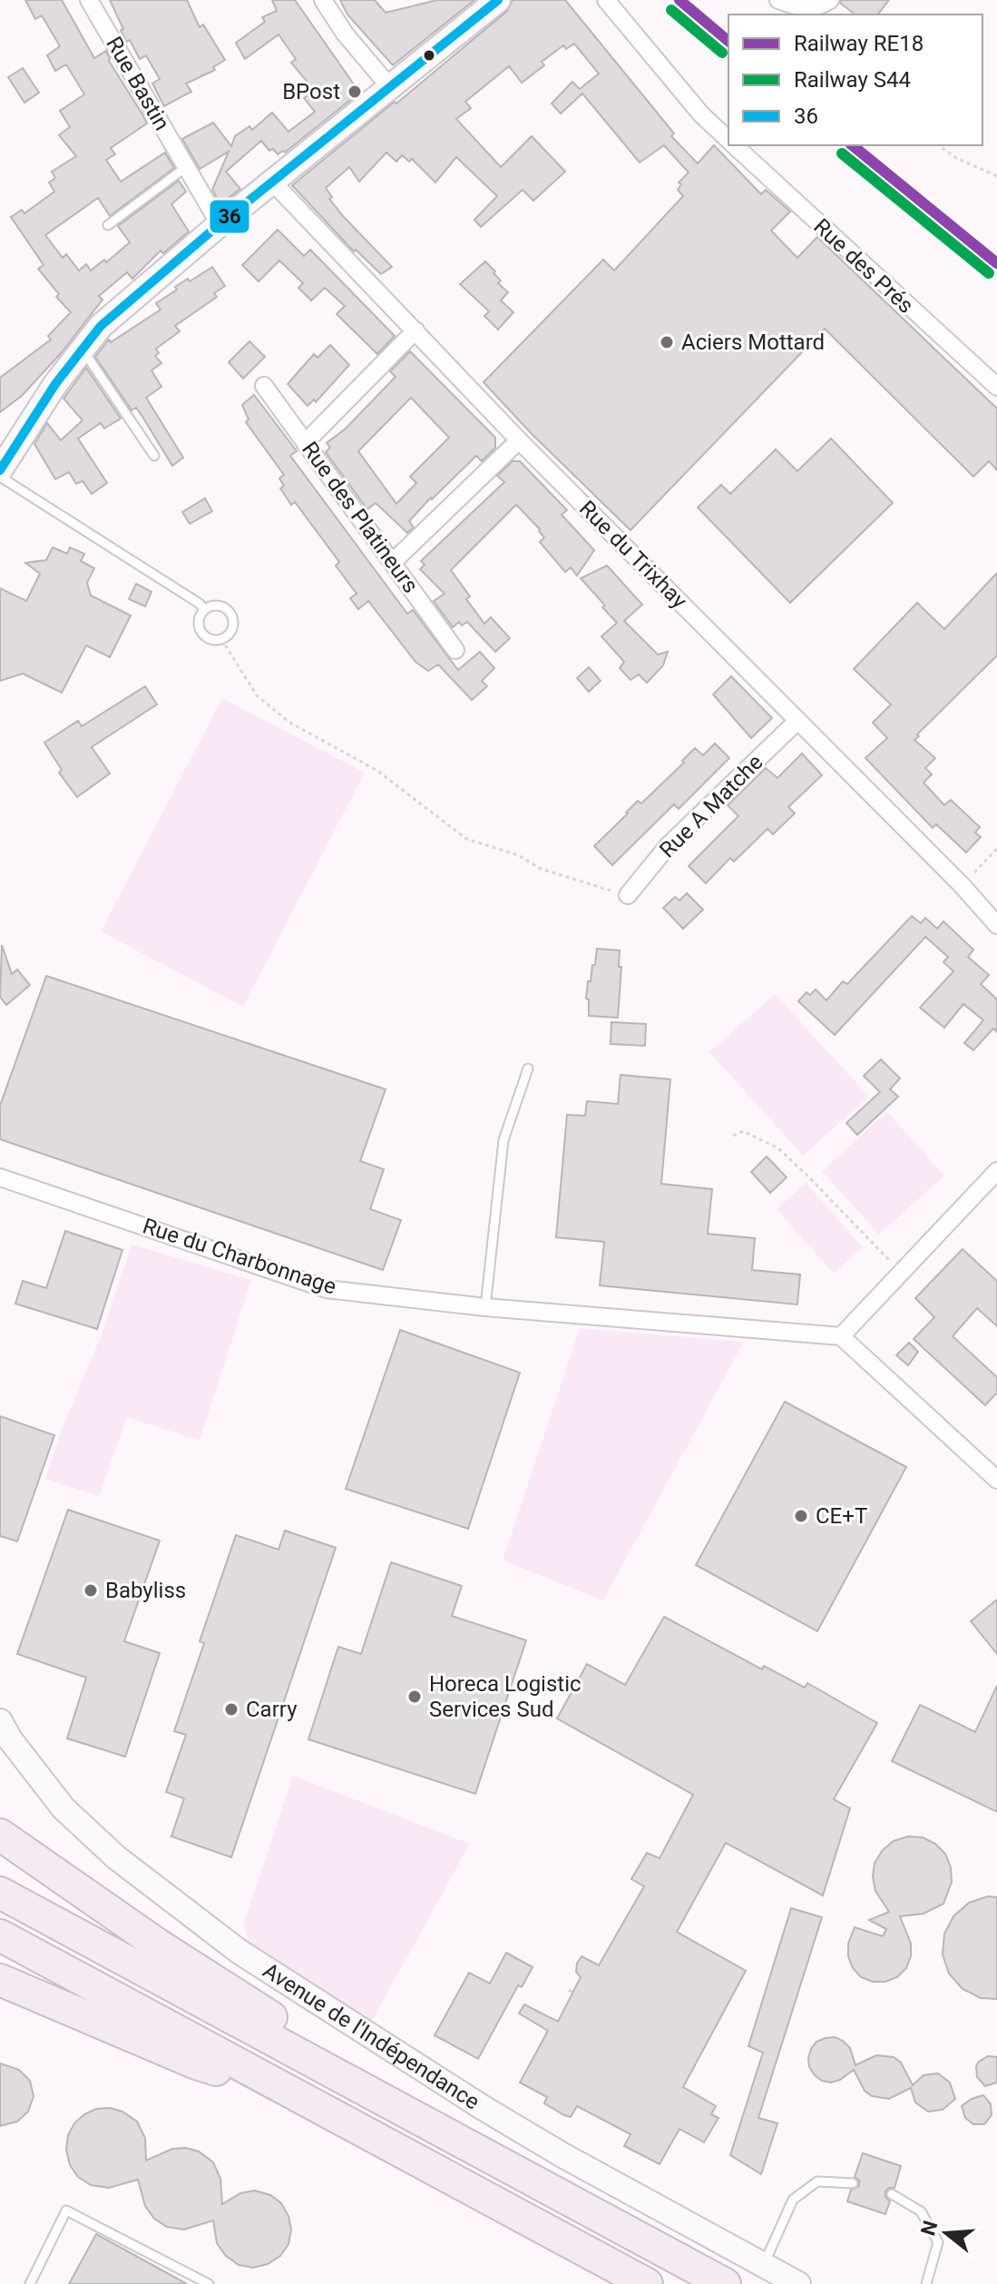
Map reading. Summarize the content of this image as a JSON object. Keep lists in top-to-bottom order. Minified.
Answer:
{"streets":{"main road":["Avenue de l'Indépendance"],"street":["Rue Bastin","Rue des Prés","Rue des Platineurs","Rue du Trixhay","Rue A Matche","Rue du Charbonnage"]},"crossings":[["Rue du Trixhay","Rue A Matche"]],"places":["BPost","Aciers Mottard","CE+T","Babyliss","Horeca Logistic Services Sud","Carry"],"lines":["rail line RE18","transit line 36","rail line S44"],"legend":["Railway RE18","Railway S44","36"],"north":"left"}
